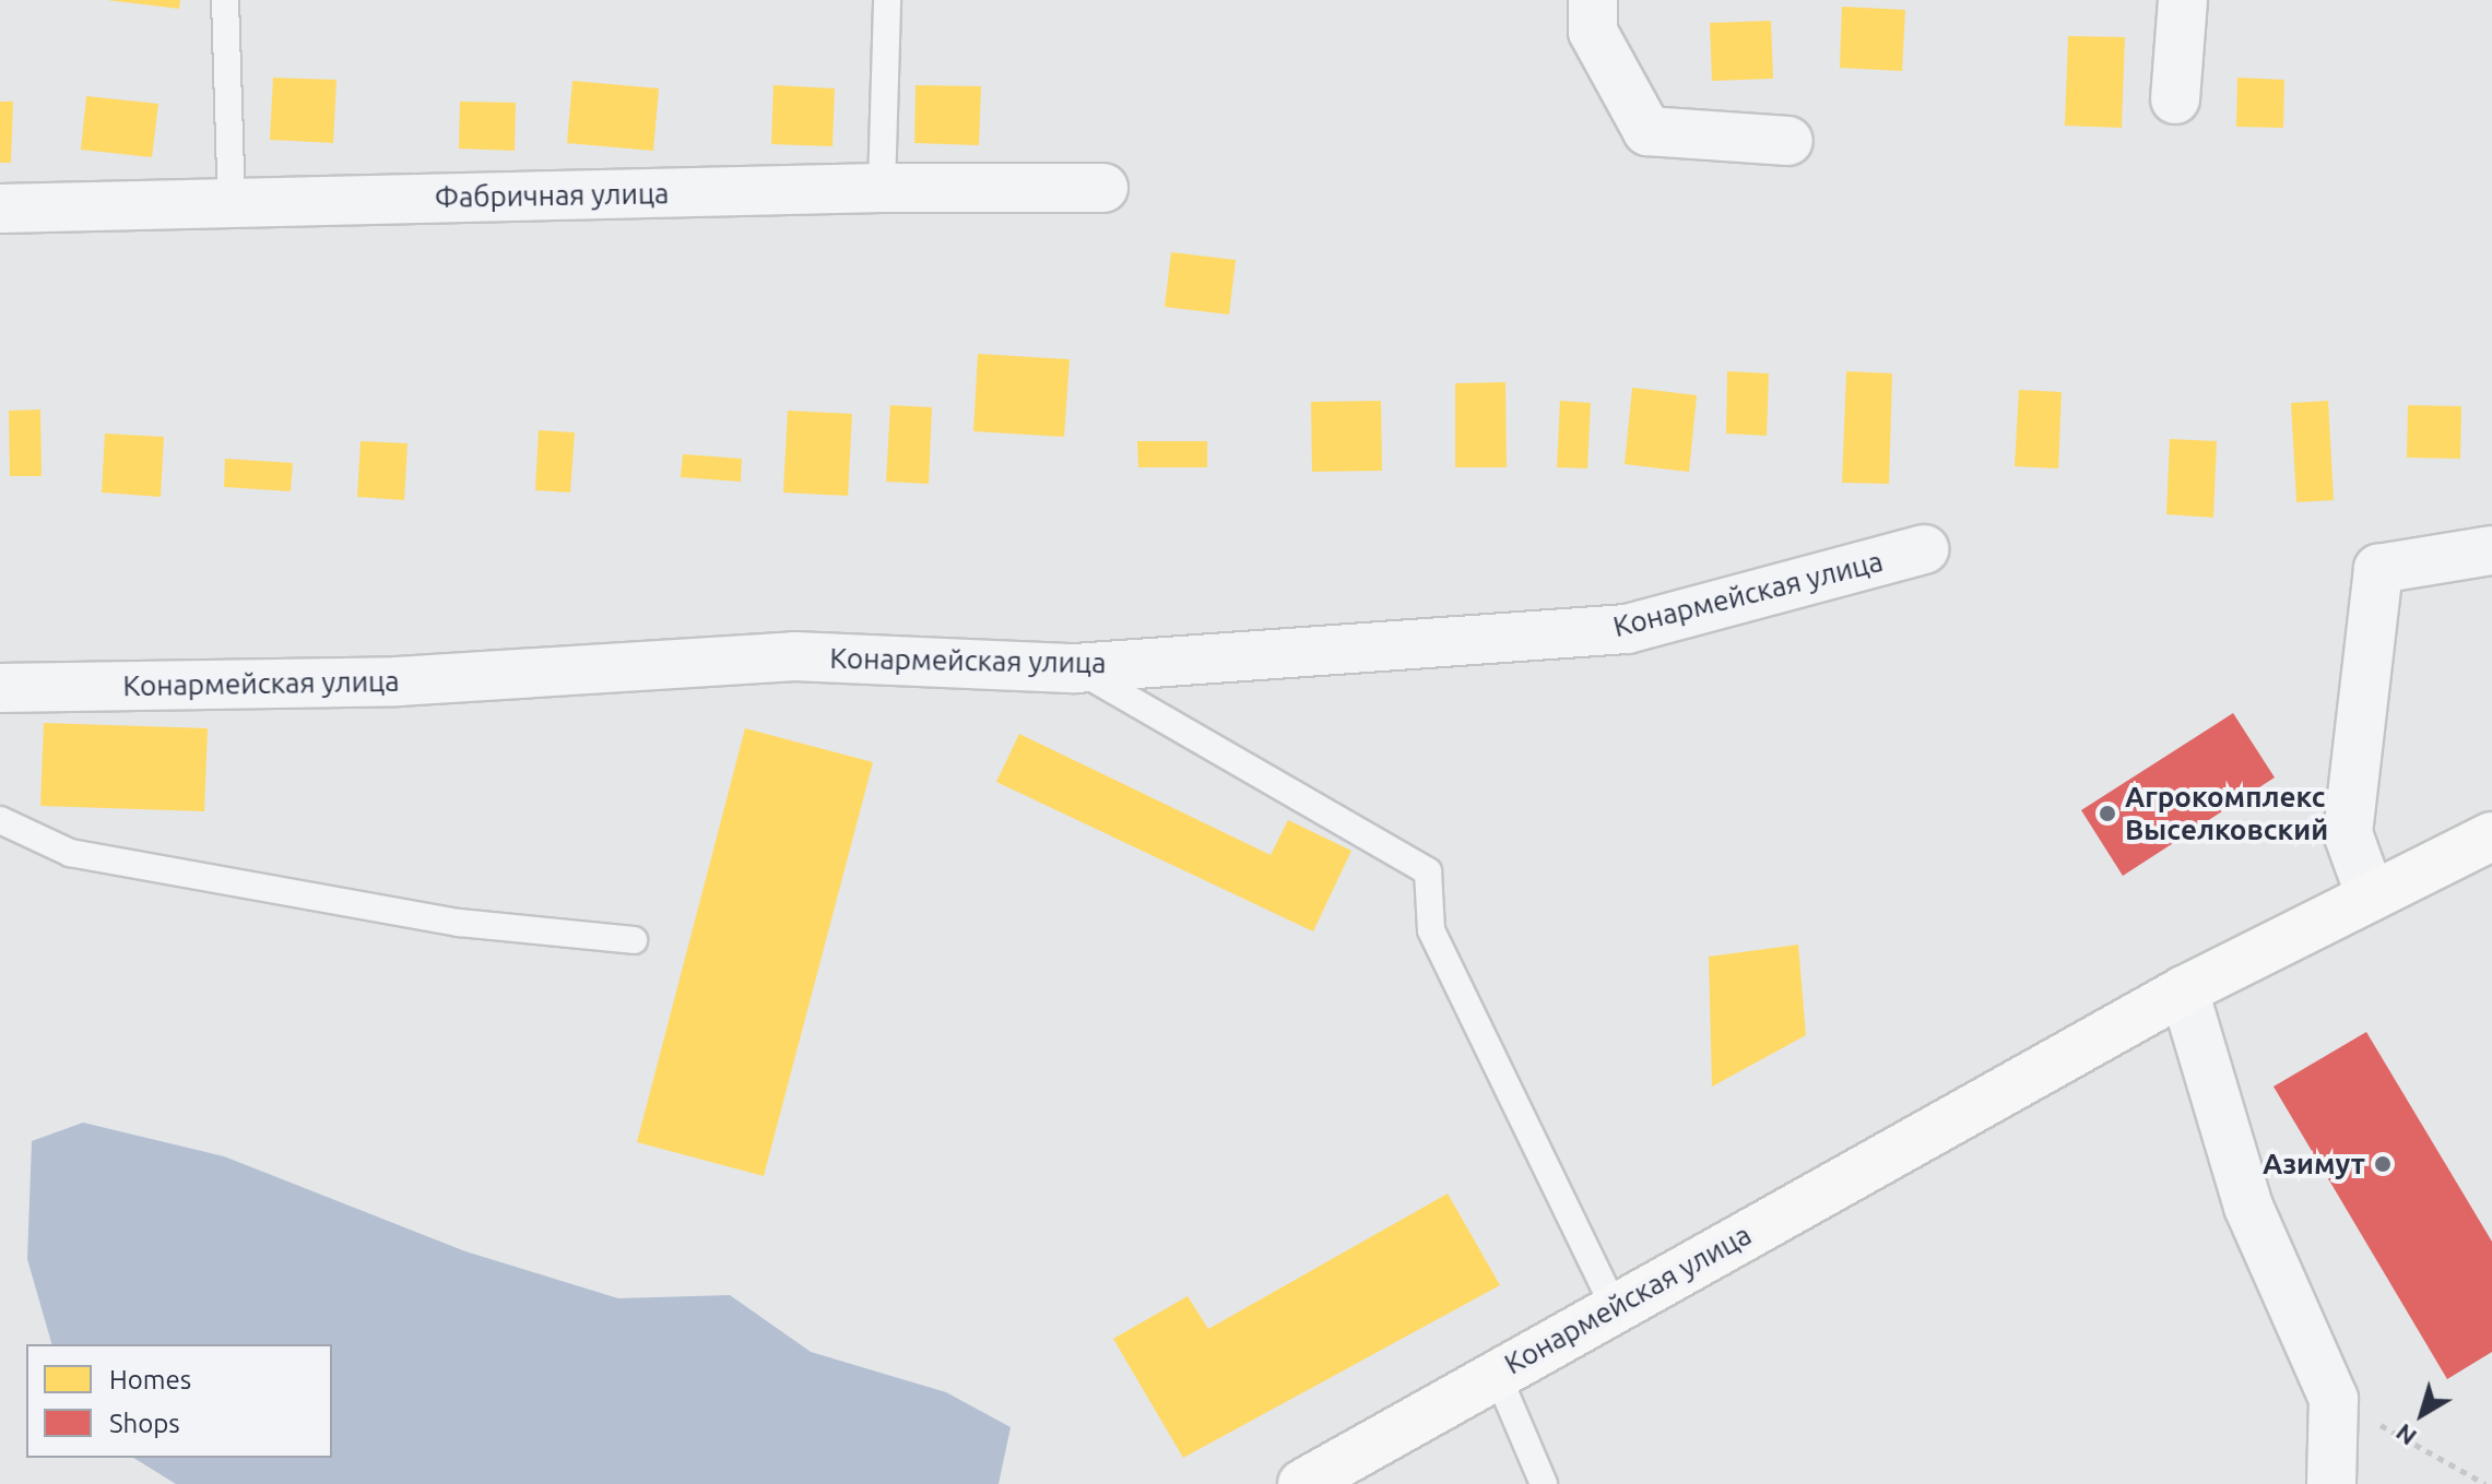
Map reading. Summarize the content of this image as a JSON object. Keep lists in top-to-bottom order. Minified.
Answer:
{"streets":{"main road":["Конармейская улица"],"street":["Фабричная улица"]},"places":["Агрокомплекс Выселковский","Азимут"],"legend":["Homes","Shops"],"north":"bottom left"}
